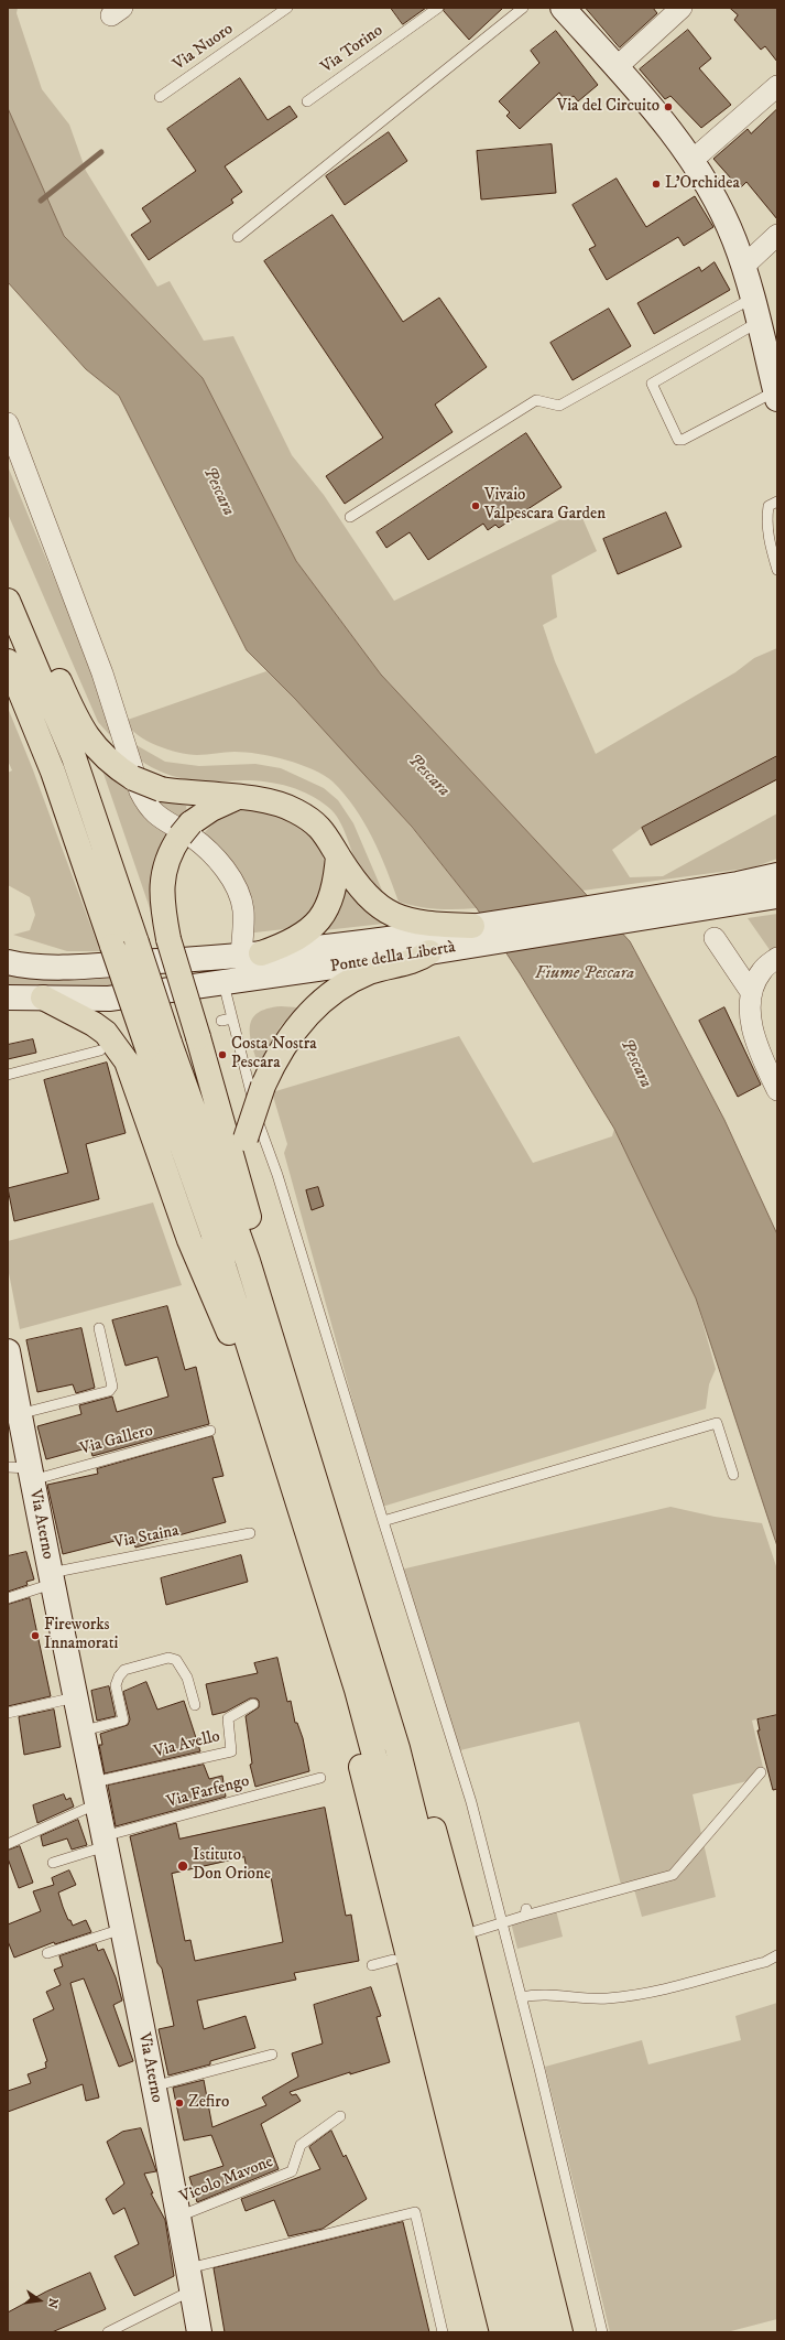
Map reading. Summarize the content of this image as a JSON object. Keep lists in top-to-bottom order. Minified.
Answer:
{"streets":{"main road":["Ponte della Libertà","Via Aterno"],"lane":["Via Nuoro","Via Torino","Via Gallero","Via Staina","Via Avello","Via Farfengo","Vicolo Mavone"]},"crossings":[["Via Gallero","Via Aterno"],["Via Aterno","Via Staina"],["Via Aterno","Via Avello"],["Via Aterno","Via Farfengo"],["Via Aterno","Vicolo Mavone"]],"water":["Pescara","Fiume Pescara"],"places":["Via del Circuito","L'Orchidea","Vivaio Valpescara Garden","Costa Nostra Pescara","Fireworks Innamorati","Istituto Don Orione","Zefiro"],"north":"right"}
